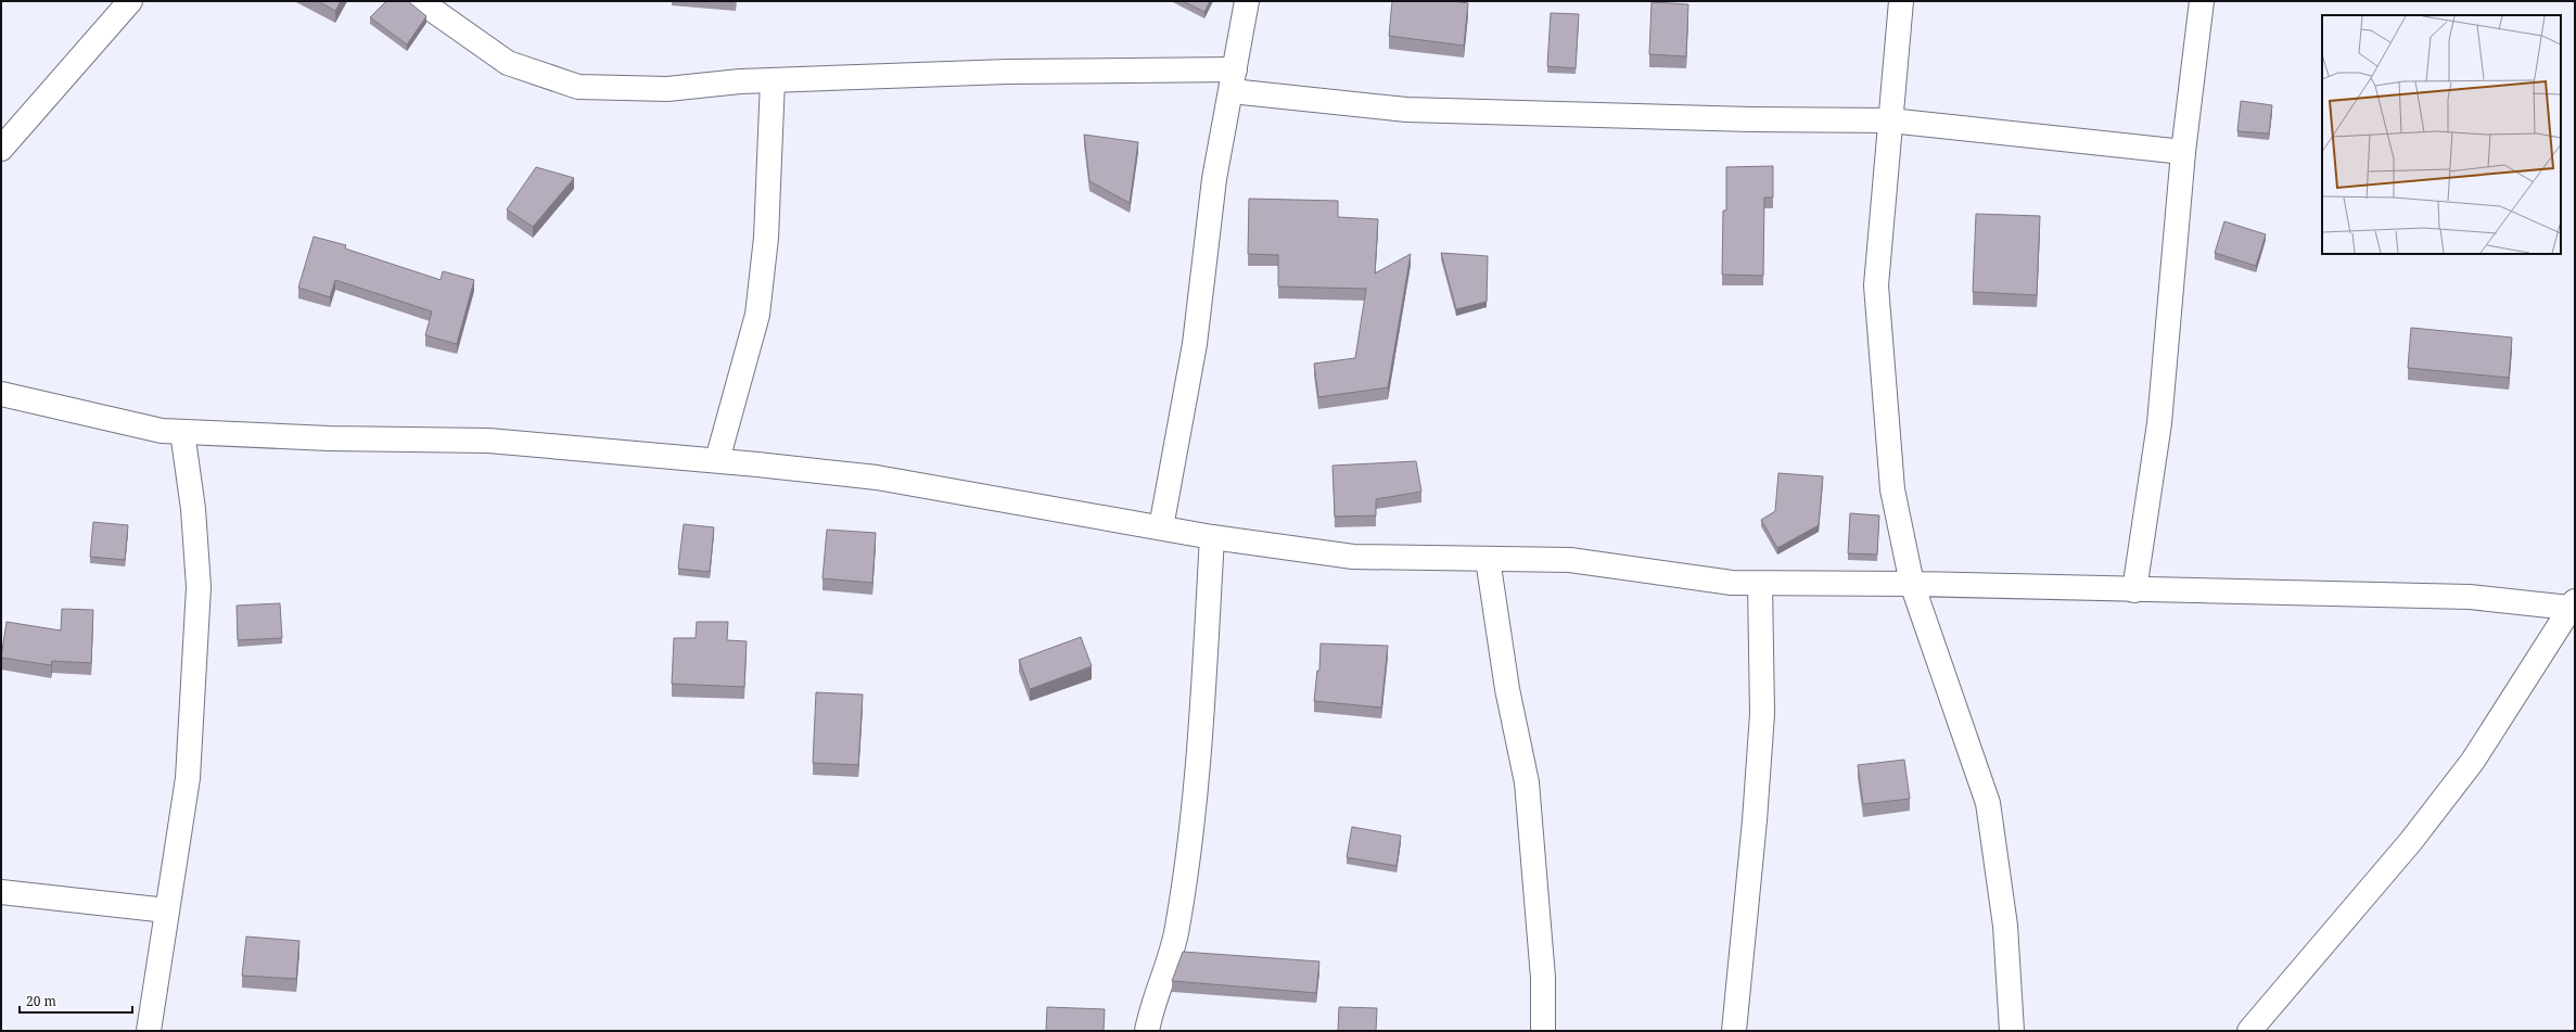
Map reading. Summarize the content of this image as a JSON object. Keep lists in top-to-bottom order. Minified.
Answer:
{"scale_bar":"20 m"}
